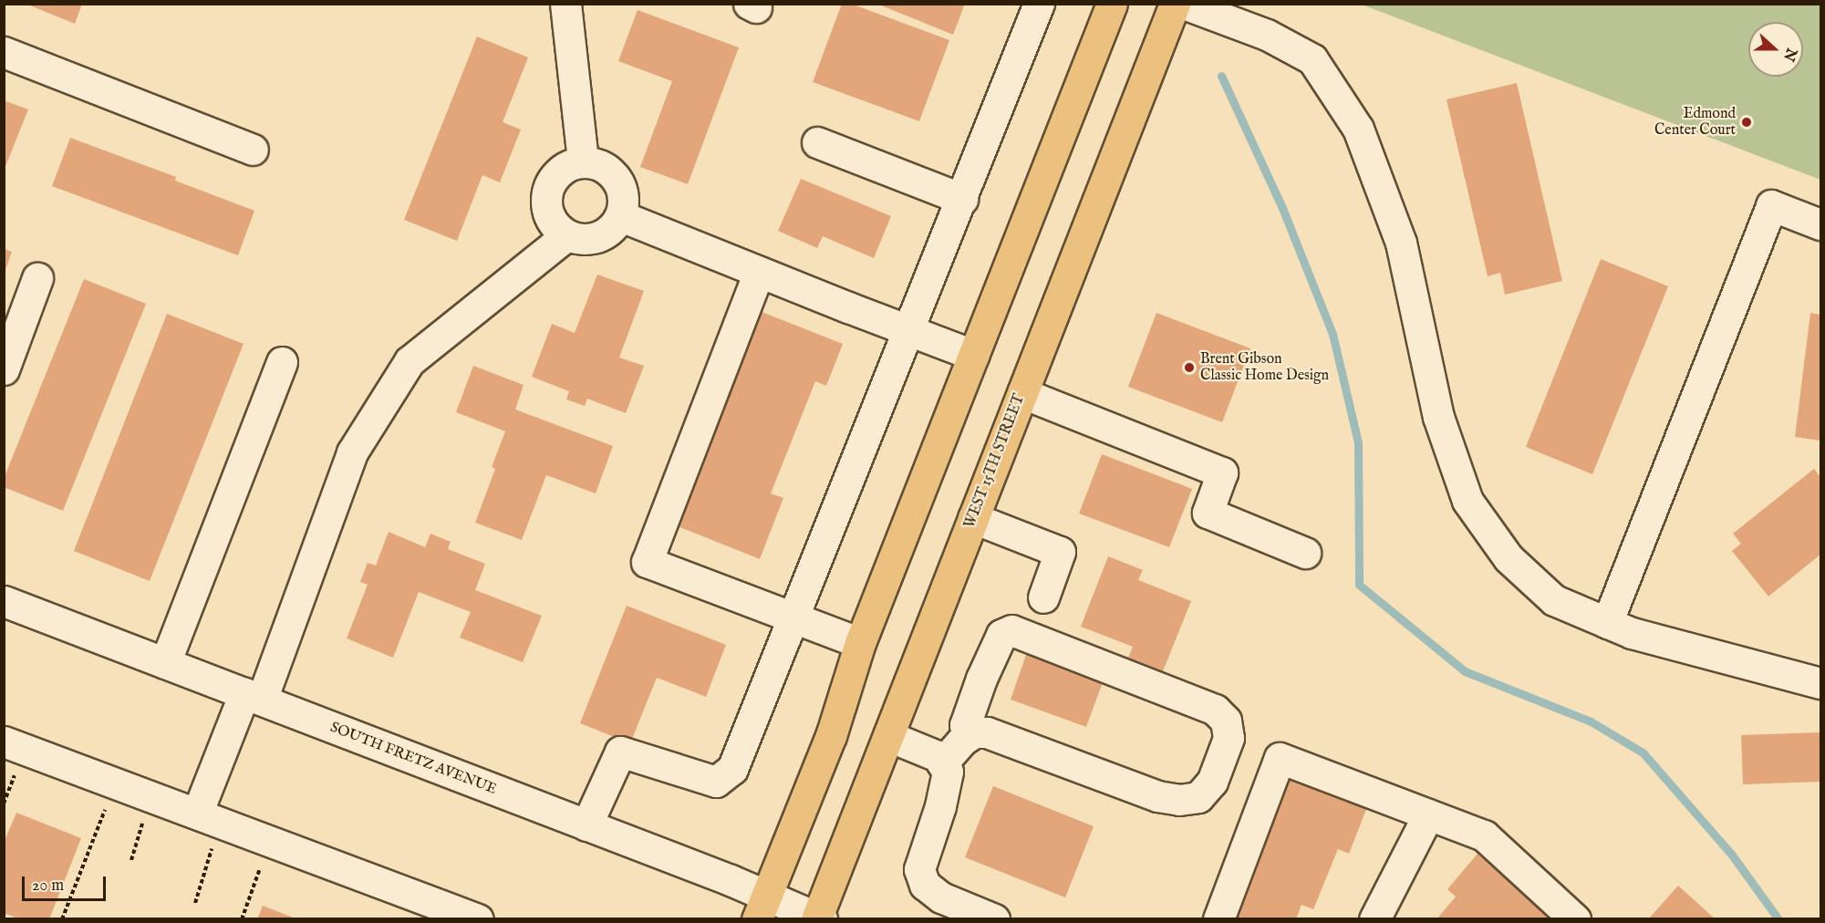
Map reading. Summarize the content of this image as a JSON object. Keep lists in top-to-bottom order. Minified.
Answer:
{"streets":{"main road":["WEST 15TH STREET"],"street":["SOUTH FRETZ AVENUE"]},"crossings":[["WEST 15TH STREET","SOUTH FRETZ AVENUE"]],"places":["Edmond Center Court","Brent Gibson Classic Home Design"],"scale_bar":"20 m","north":"right"}
